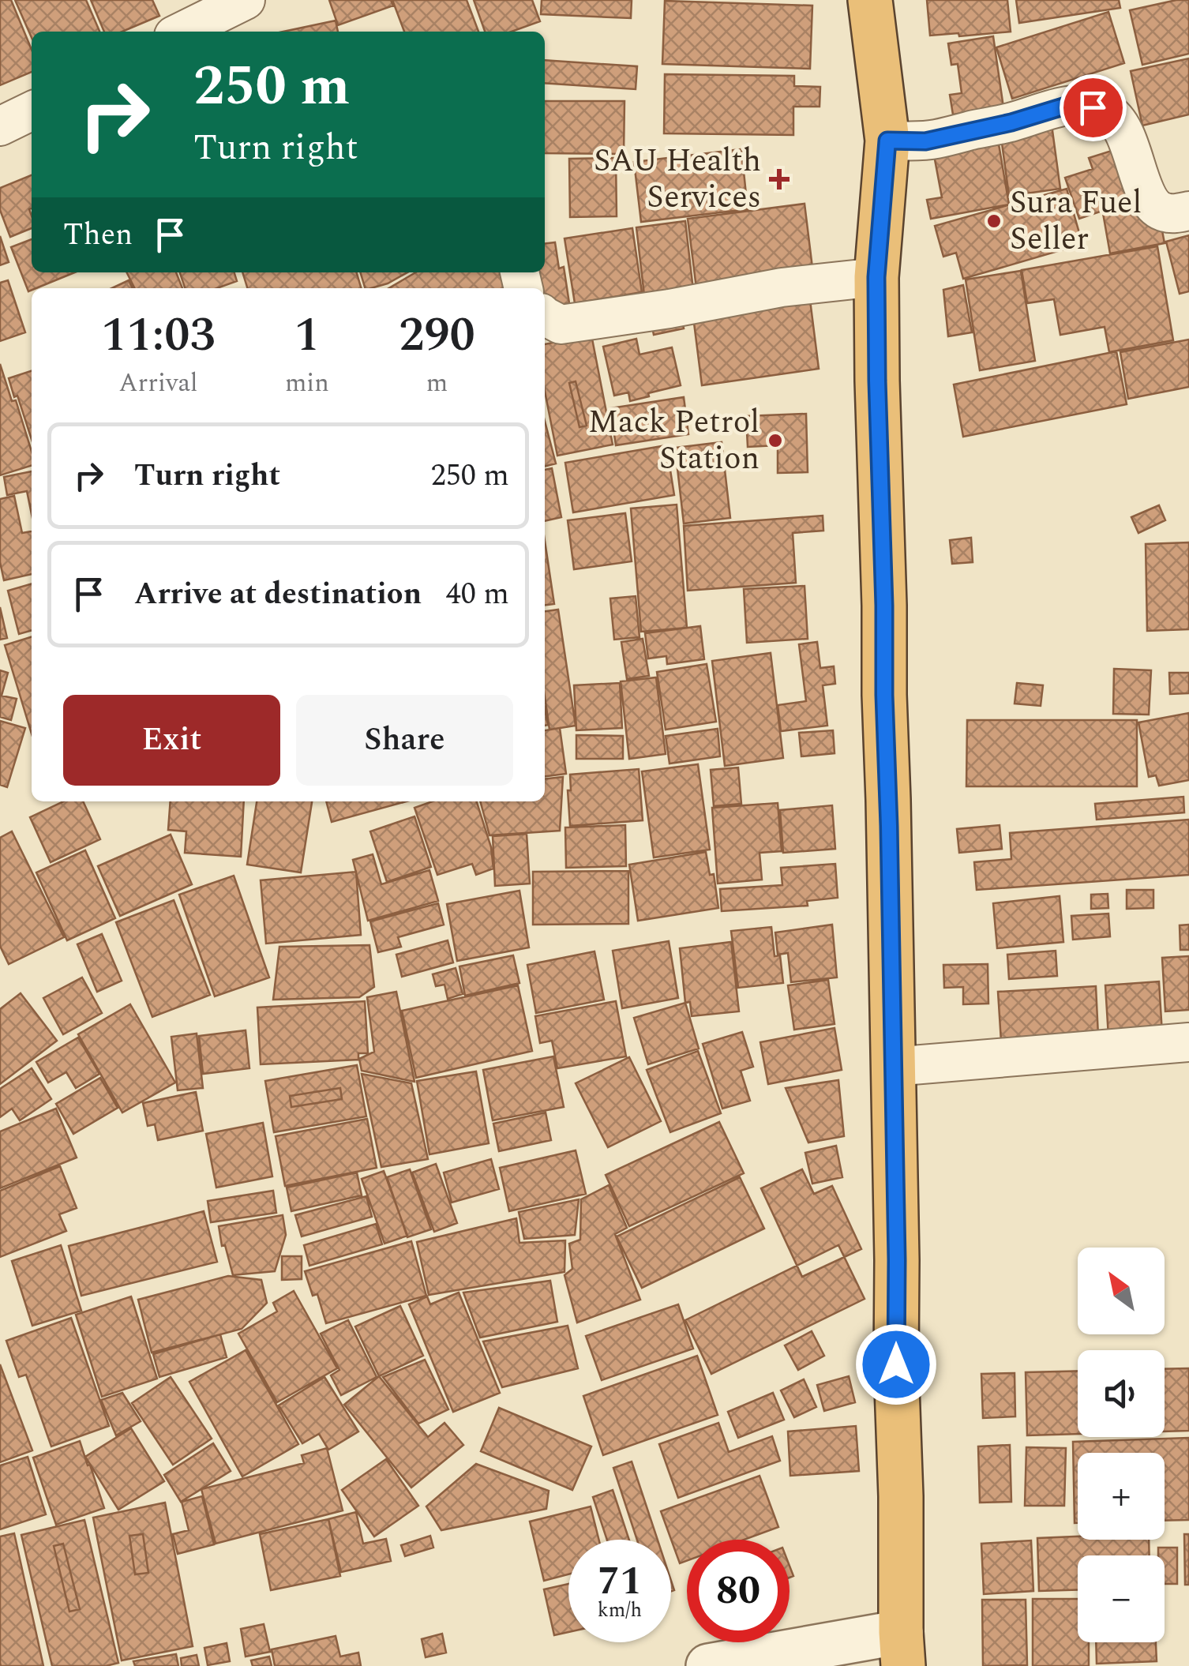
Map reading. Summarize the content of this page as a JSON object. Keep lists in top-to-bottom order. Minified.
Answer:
{"places":{"health":["SAU Health Services"],"other":["Sura Fuel Seller","Mack Petrol Station"]},"north":"top left","page":{"turn":["250 m","Turn right"],"then":"Then","eta":["11:03","Arrival","1","min","290","m"],"list":[{"name":"Turn right","value":"250 m"},{"name":"Arrive at destination","value":"40 m"}],"buttons":["Exit","Share"],"map_buttons":["+","−"],"speed":"71 km/h","limit":"80"}}
